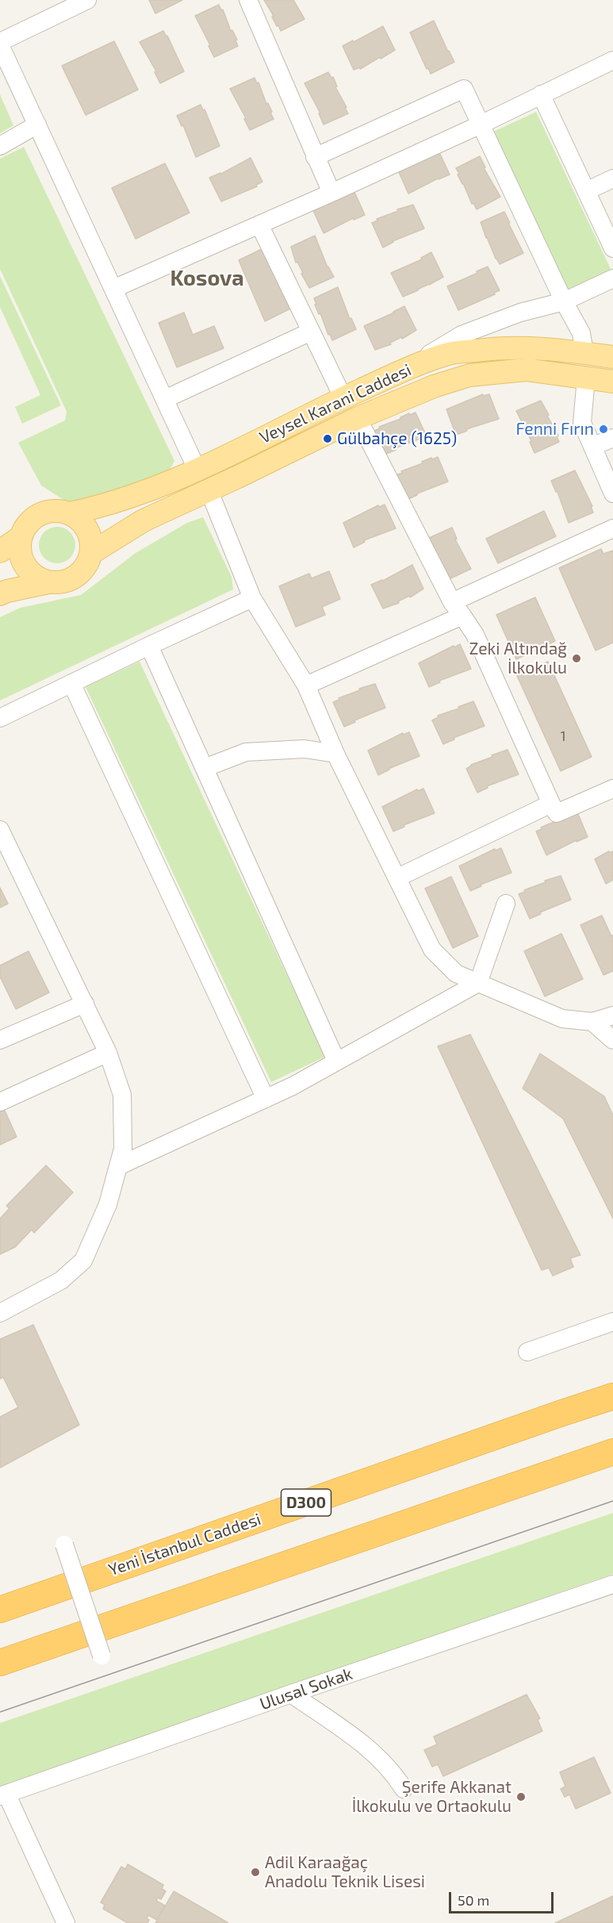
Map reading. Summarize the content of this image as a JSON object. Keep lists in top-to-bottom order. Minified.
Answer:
{"streets":{"highway":["D300","Yeni İstanbul Caddesi"],"main road":["Veysel Karani Caddesi"],"street":["Ulusal Sokak"]},"districts":["Kosova"],"places":["Fenni Fırın","Gülbahçe (1625)","Zeki Altındağ İlkokulu","Şerife Akkanat İlkokulu ve Ortaokulu","Adil Karaağaç Anadolu Teknik Lisesi"],"house_numbers":["1"],"scale_bar":"50 m"}
